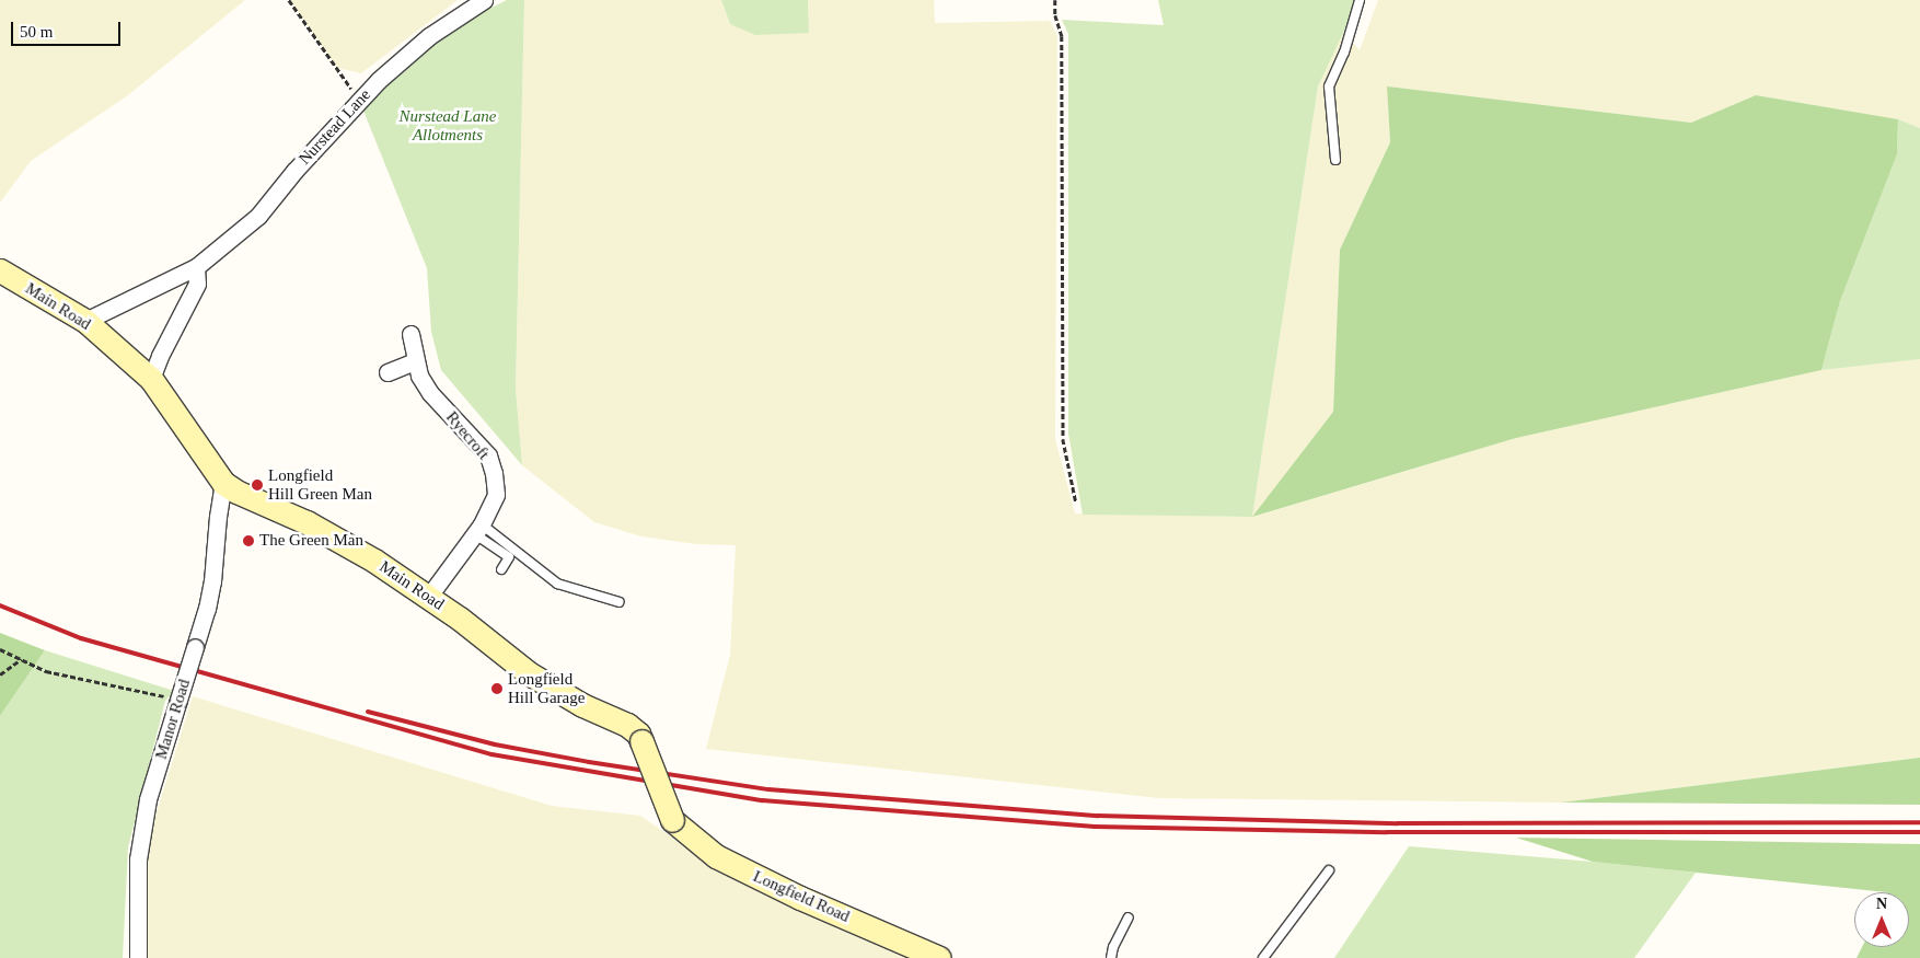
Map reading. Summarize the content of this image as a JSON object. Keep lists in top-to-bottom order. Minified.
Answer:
{"streets":{"main road":["Main Road","Longfield Road"],"street":["Nurstead Lane","Ryecroft","Manor Road"]},"crossings":[["Nurstead Lane","Main Road"],["Main Road","Ryecroft"],["Main Road","Manor Road"],["Main Road","Longfield Road"]],"parks":["Nurstead Lane Allotments"],"places":["Longfield Hill Green Man","The Green Man","Longfield Hill Garage"],"scale_bar":"50 m","north":"top"}
